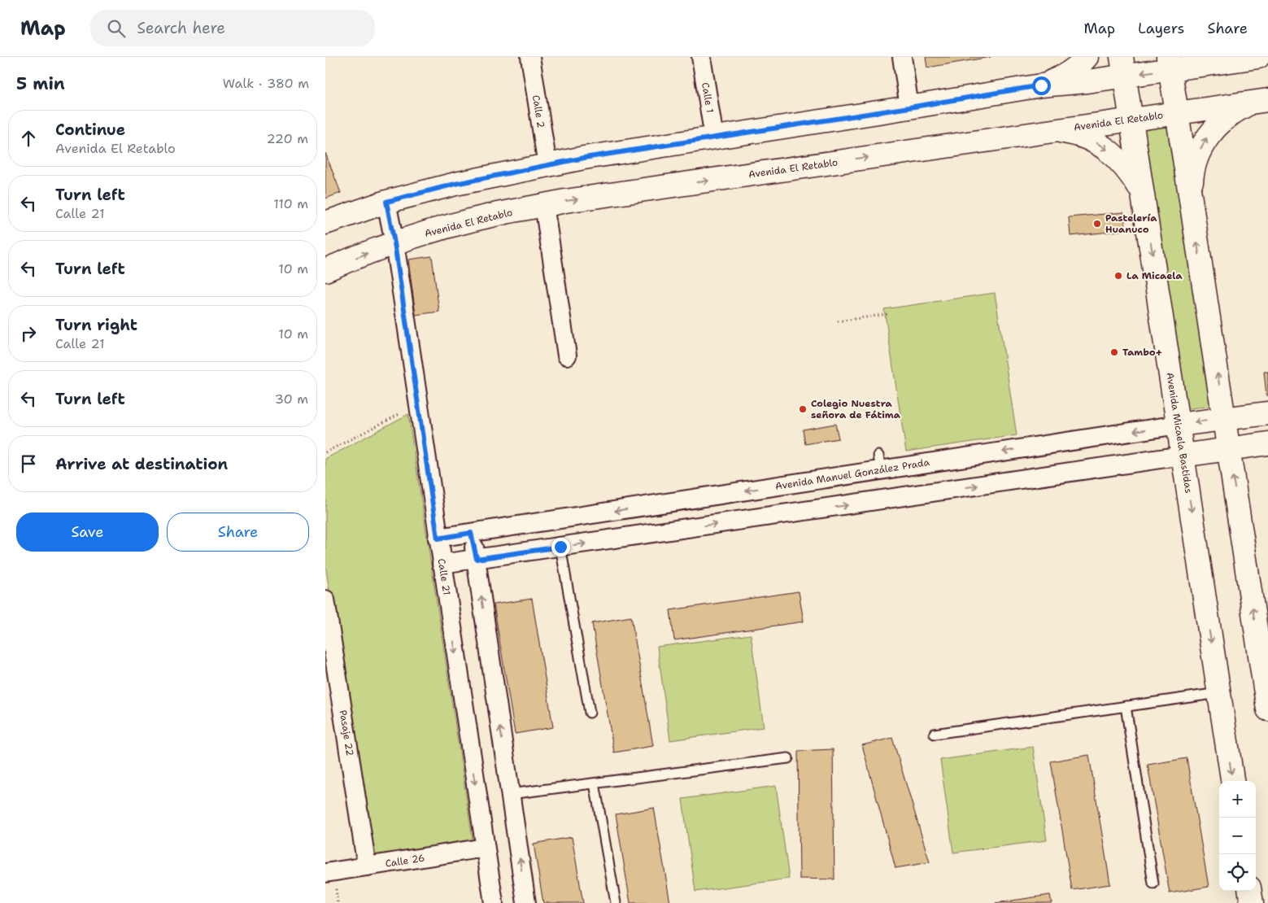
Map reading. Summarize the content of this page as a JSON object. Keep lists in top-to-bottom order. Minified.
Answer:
{"streets":{"main road":["Avenida El Retablo","Avenida Micaela Bastidas","Avenida Manuel González Prada"],"street":["Calle 1","Calle 2","Calle 21","Pasaje 22","Calle 26"]},"crossings":[["Avenida El Retablo","Avenida Micaela Bastidas"],["Avenida El Retablo","Calle 21"],["Avenida Micaela Bastidas","Avenida Manuel González Prada"],["Avenida Manuel González Prada","Calle 21"],["Calle 21","Calle 26"],["Pasaje 22","Calle 26"]],"one_way":["Avenida Manuel González Prada"],"places":["Pastelería Huanuco","La Micaela","Tambo+","Colegio Nuestra señora de Fátima"],"page":{"header":"Map","search":"Search here","nav":["Map","Layers","Share"],"heading":["5 min","Walk · 380 m"],"list":[["Continue","Avenida El Retablo","220 m"],["Turn left","Calle 21","110 m"],["Turn left","10 m"],["Turn right","Calle 21","10 m"],["Turn left","30 m"],"Arrive at destination"],"buttons":["Save","Share"],"map_buttons":["+","−"]}}
